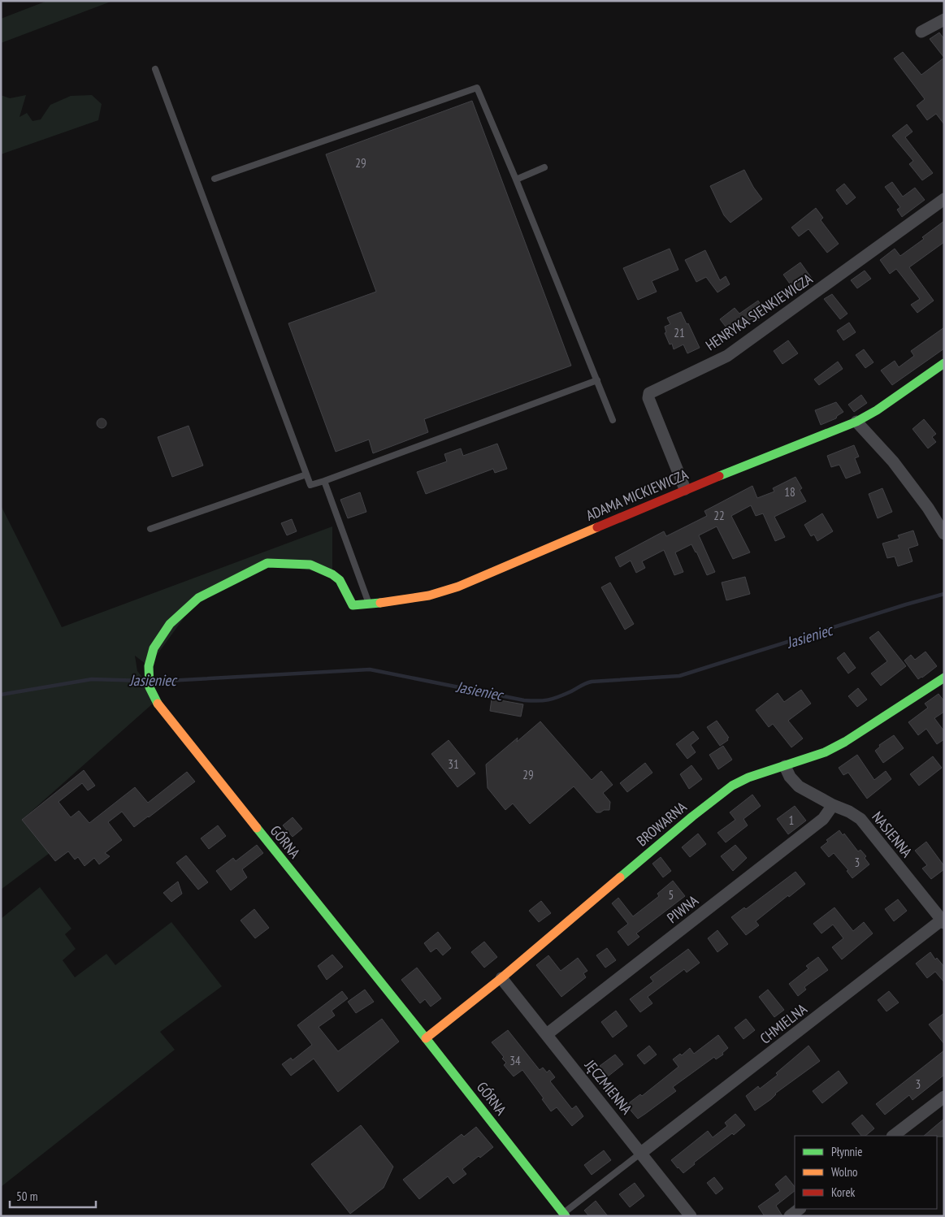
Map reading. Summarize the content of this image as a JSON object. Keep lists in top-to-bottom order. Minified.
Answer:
{"streets":{"street":["HENRYKA SIENKIEWICZA","ADAMA MICKIEWICZA","BROWARNA","NASIENNA","GÓRNA","PIWNA","CHMIELNA","JĘCZMIENNA"]},"crossings":[["HENRYKA SIENKIEWICZA","ADAMA MICKIEWICZA"],["ADAMA MICKIEWICZA","GÓRNA"],["BROWARNA","NASIENNA"],["BROWARNA","GÓRNA"],["BROWARNA","JĘCZMIENNA"],["NASIENNA","PIWNA"],["NASIENNA","CHMIELNA"],["PIWNA","JĘCZMIENNA"],["CHMIELNA","JĘCZMIENNA"]],"water":["Jasieniec"],"house_numbers":["29","21","18","22","31","29","1","3","5","34","3"],"legend":["Płynnie","Wolno","Korek"],"scale_bar":"50 m"}
